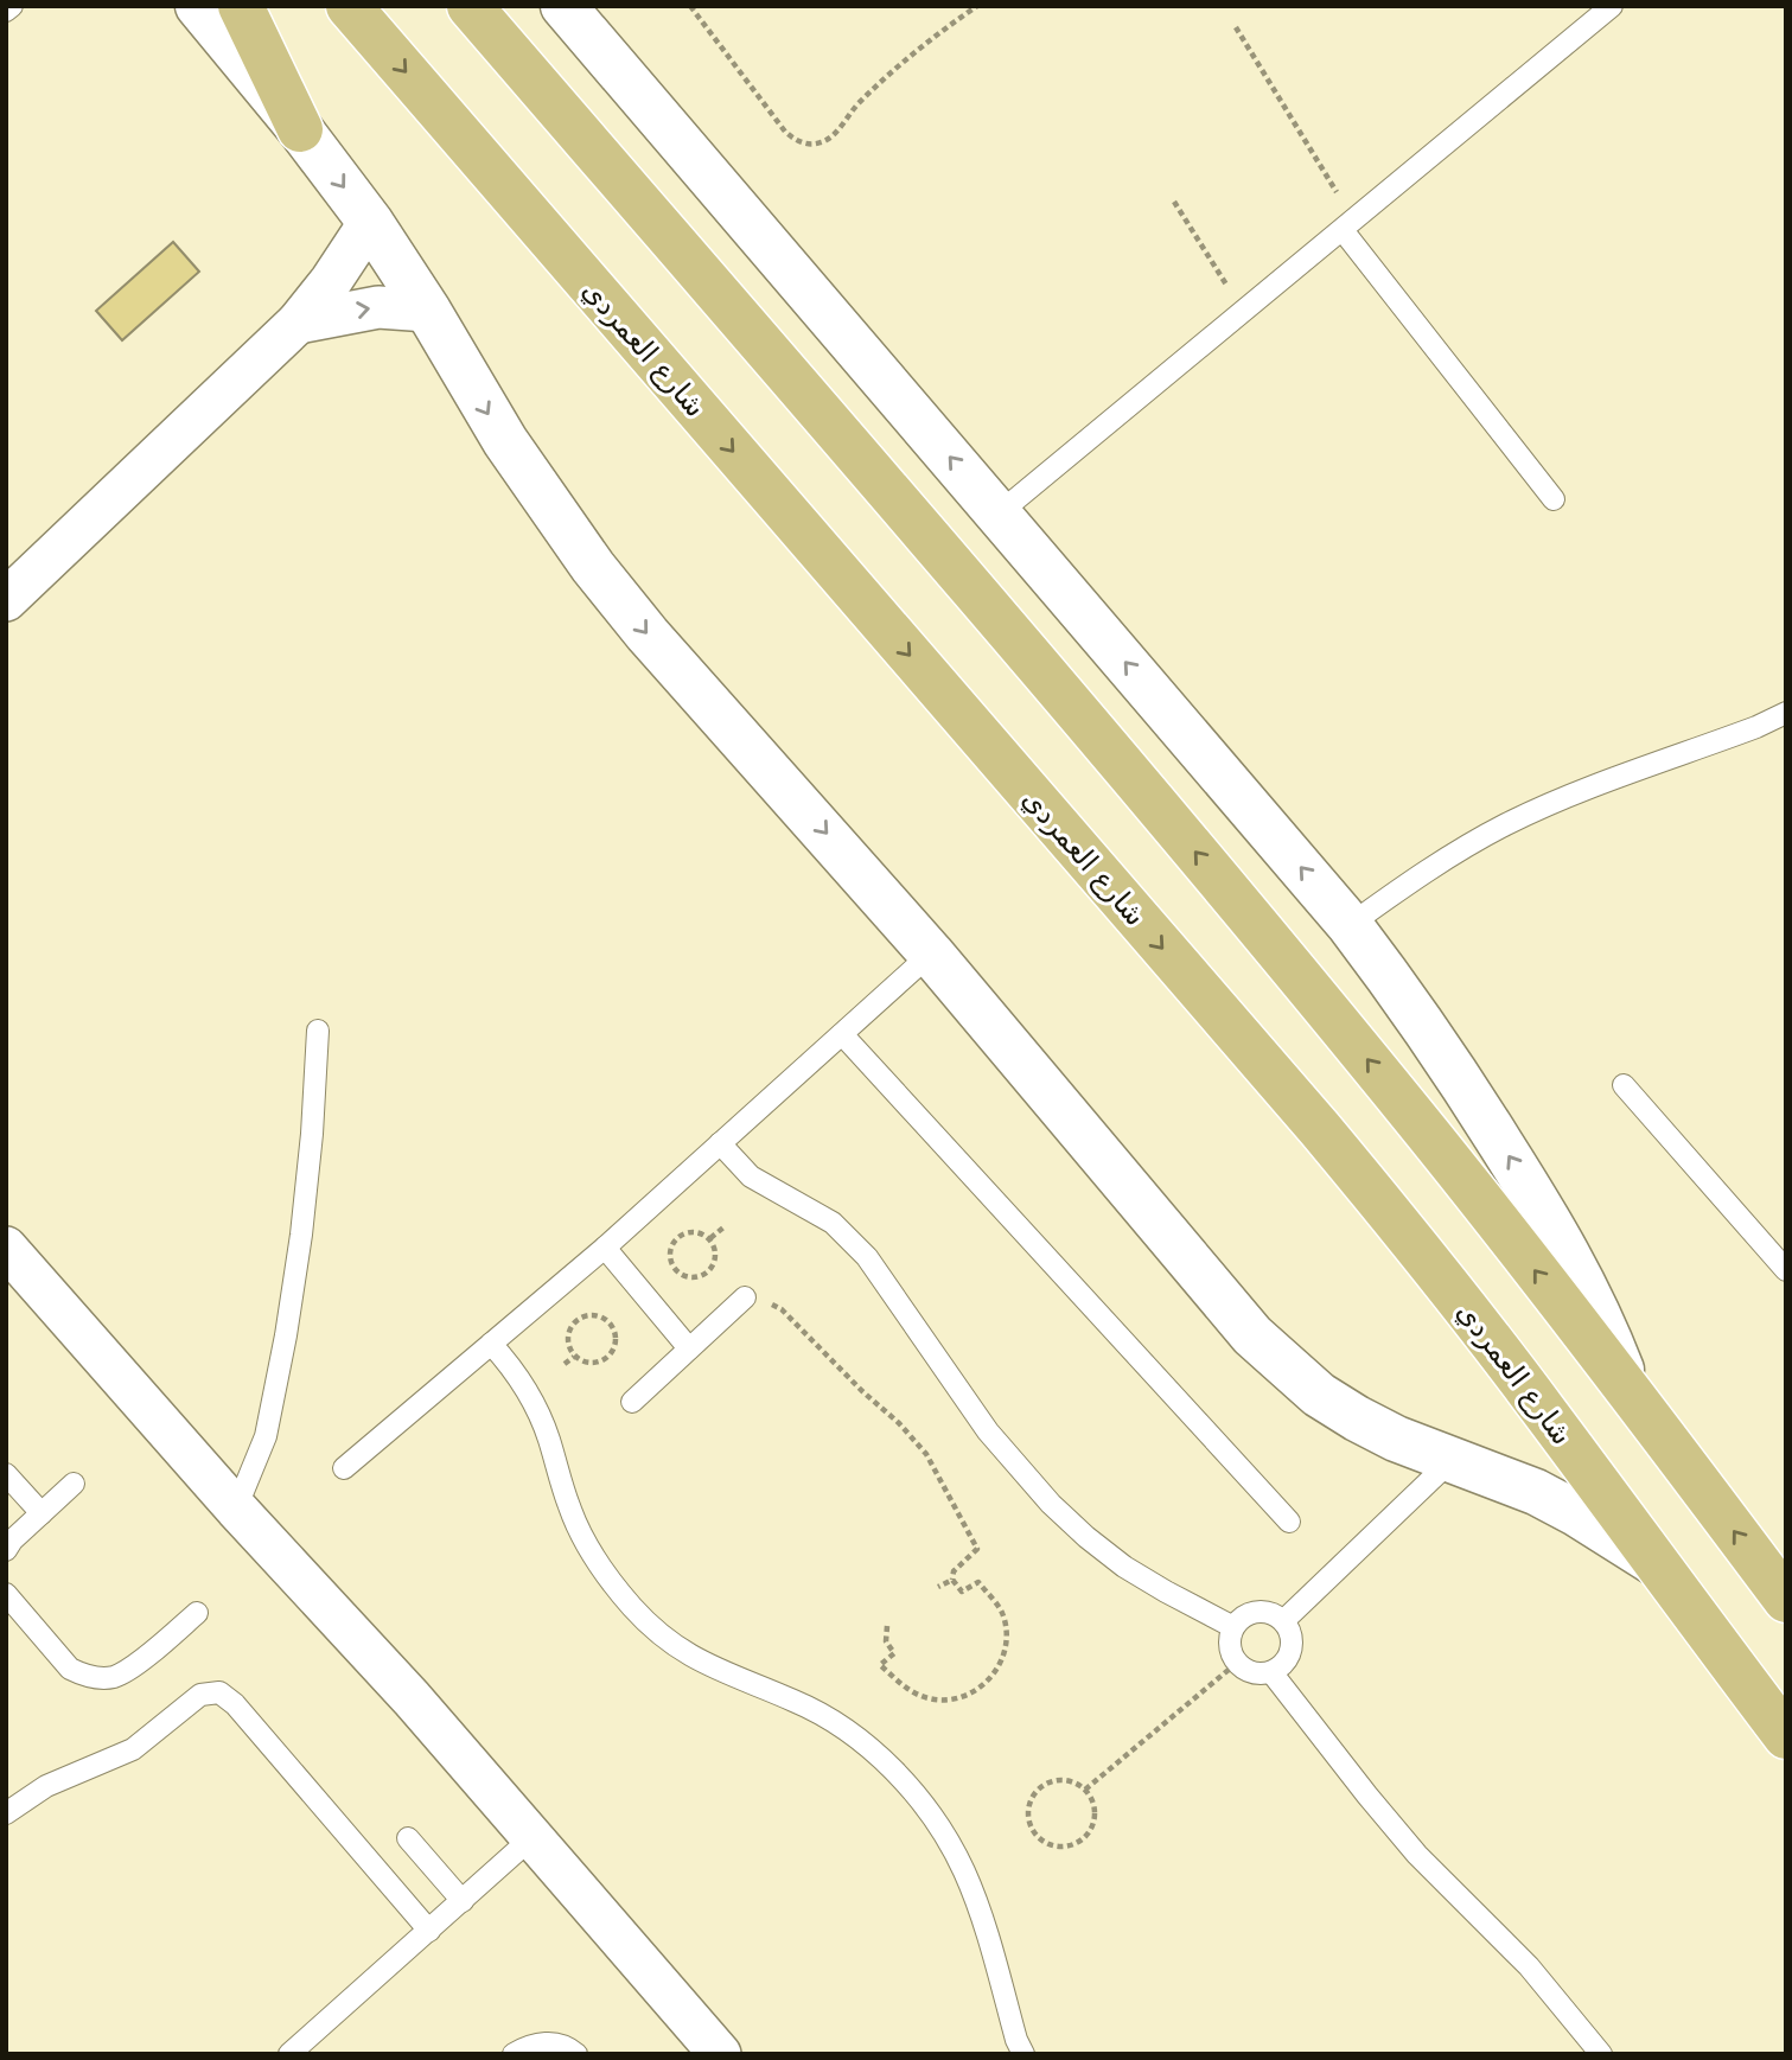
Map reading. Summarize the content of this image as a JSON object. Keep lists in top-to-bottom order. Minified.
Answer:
{"streets":{"main road":["شارع العمردي"]}}
